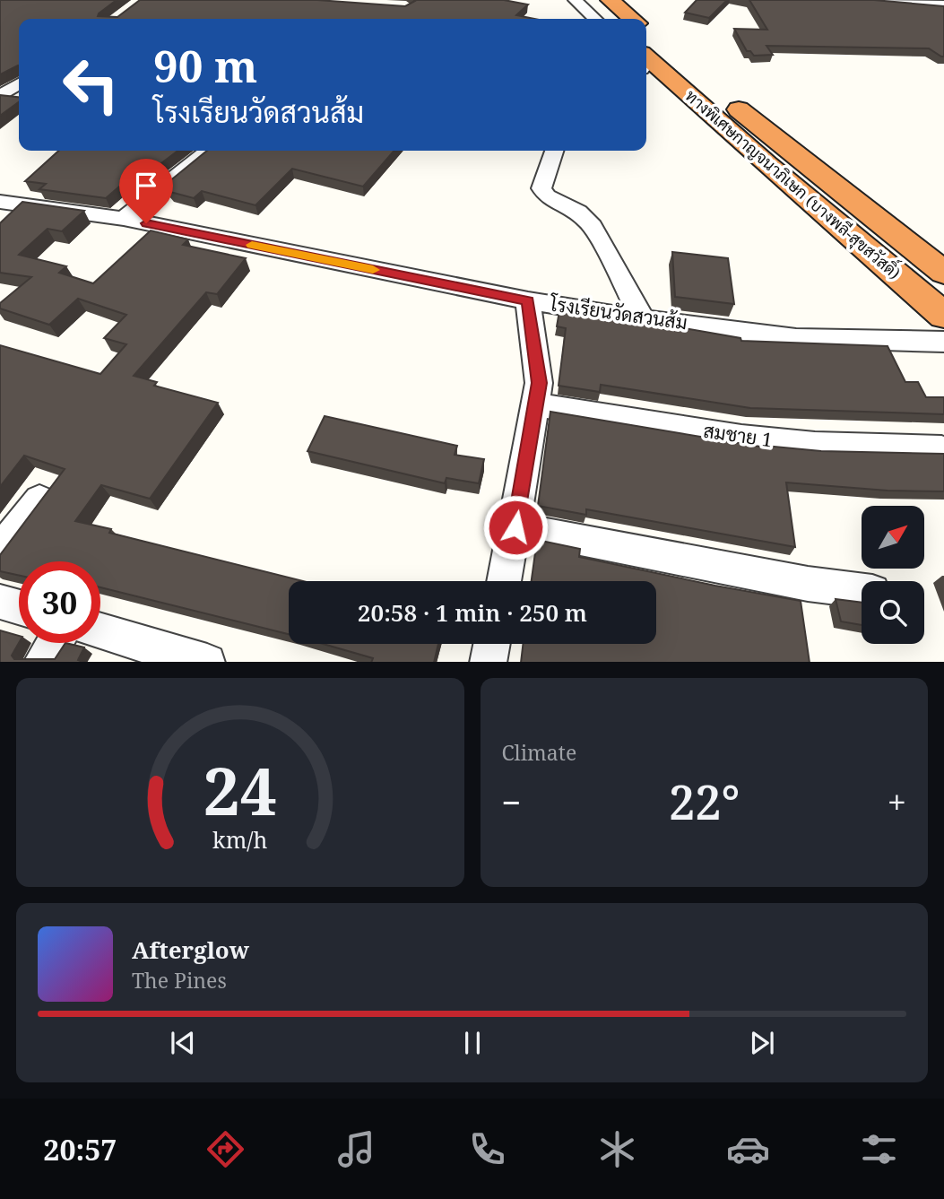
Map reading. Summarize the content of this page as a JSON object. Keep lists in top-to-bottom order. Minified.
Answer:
{"streets":{"highway":["ทางพิเศษกาญจนาภิเษก (บางพลี-สุขสวัสดิ์)"],"street":["โรงเรียนวัดสวนส้ม","สมชาย 1"]},"north":"top right","page":{"turn":["90 m","โรงเรียนวัดสวนส้ม"],"limit":"30","trip":"20:58 · 1 min · 250 m","tile":"Climate","heat":["−","22°","+"],"song":["Afterglow","The Pines"],"tabs":"20:57","gauge":["24","km/h"]}}
